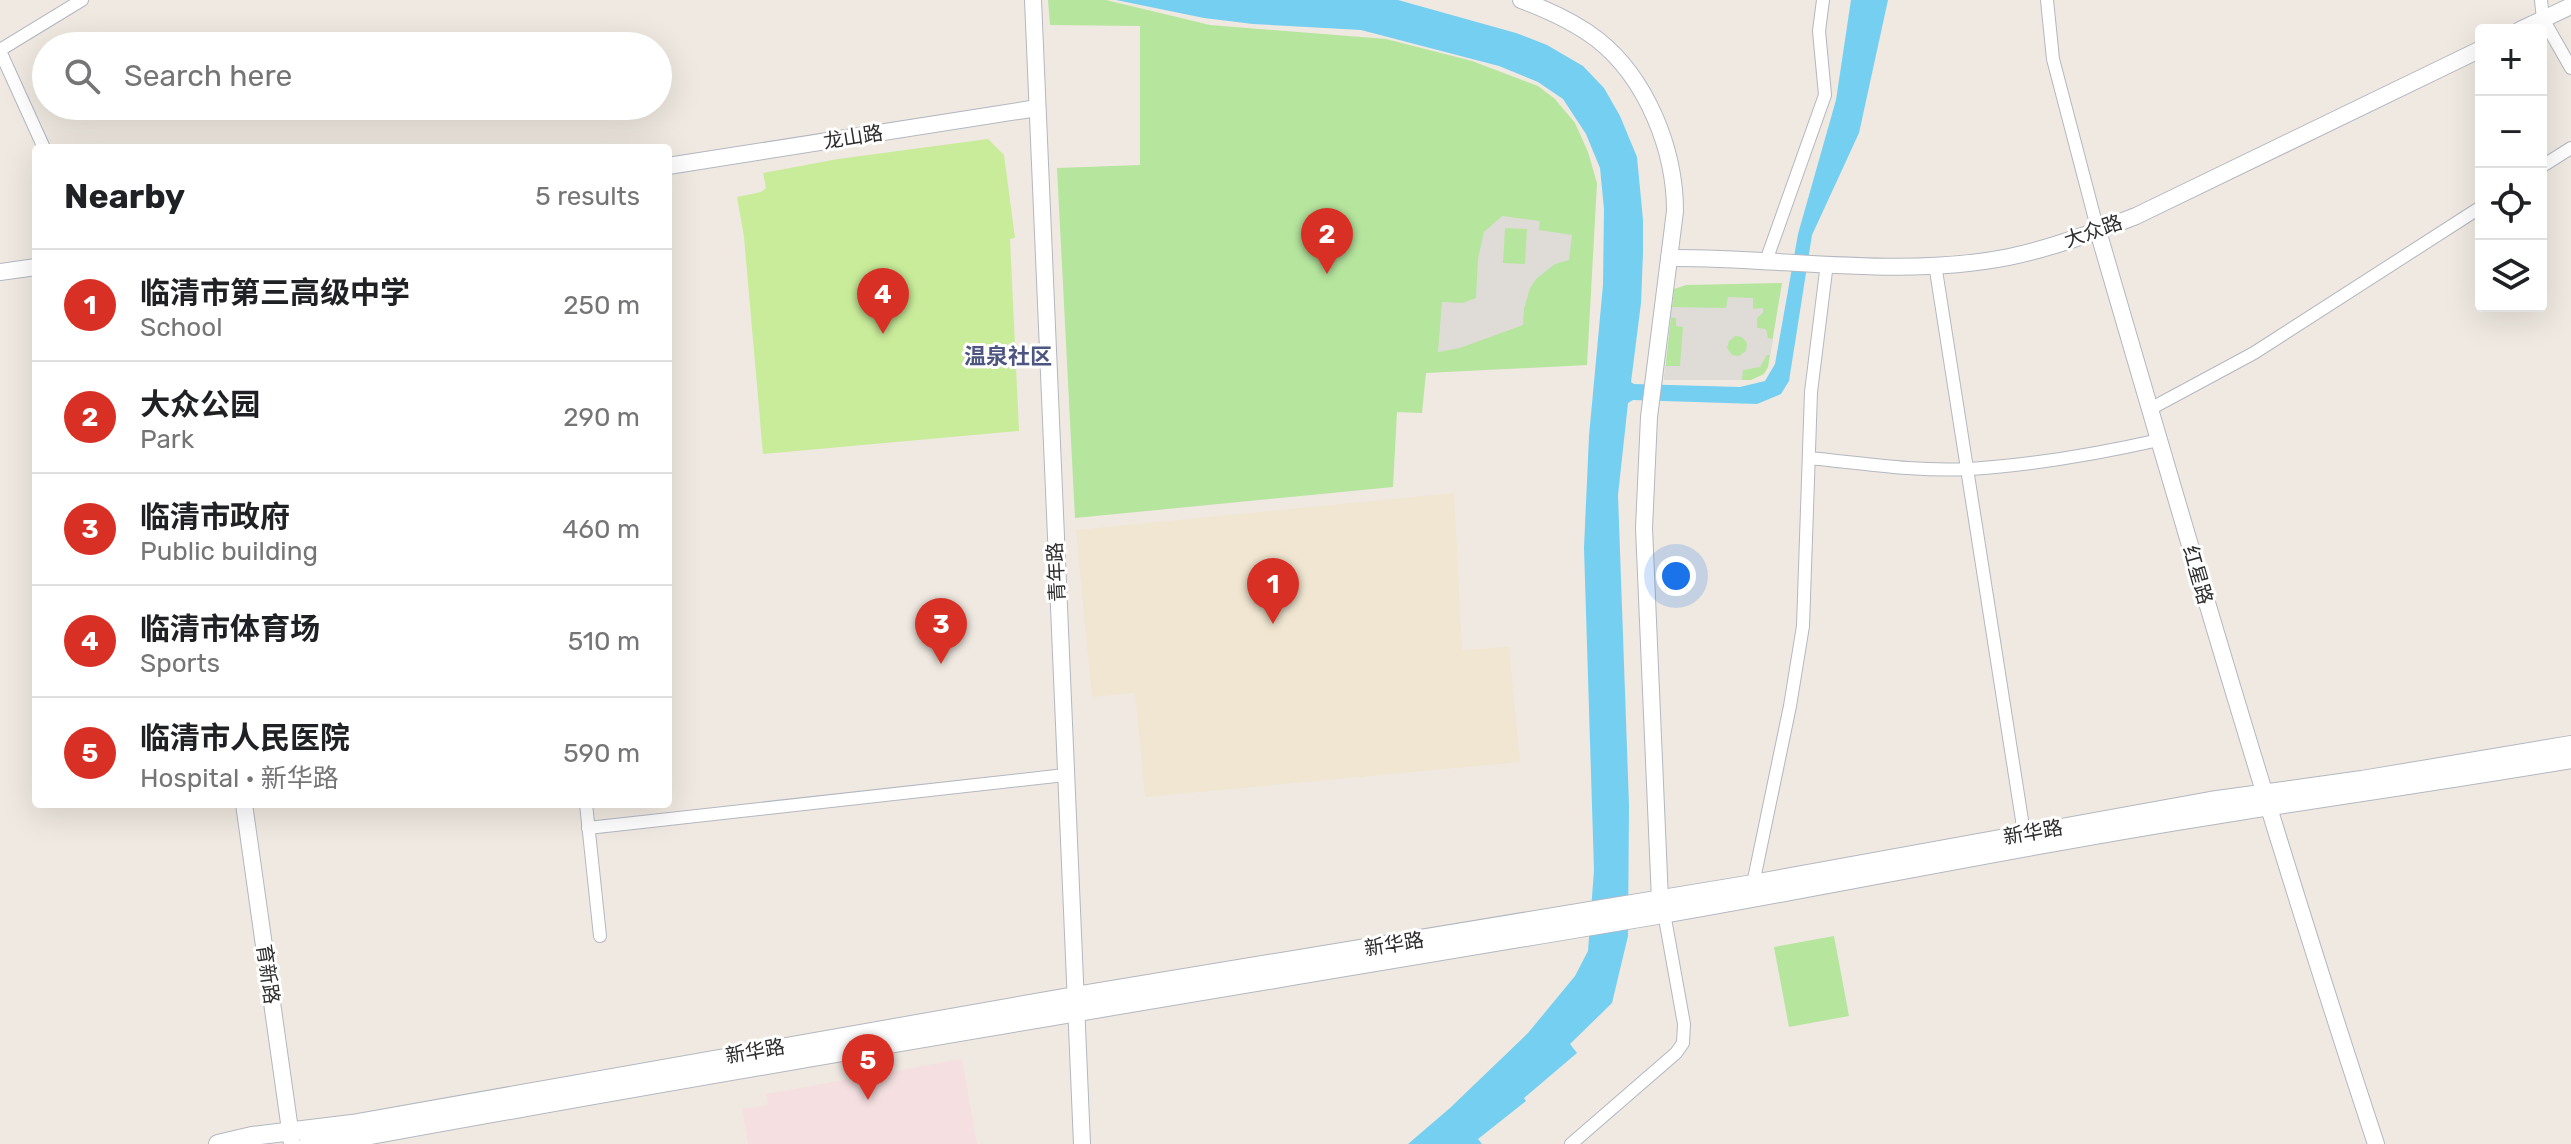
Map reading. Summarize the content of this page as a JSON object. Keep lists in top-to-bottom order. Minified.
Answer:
{"streets":{"main road":["新华路"],"street":["龙山路","大众路","青年路","红星路","育新路"]},"crossings":[["龙山路","青年路"],["大众路","红星路"],["青年路","新华路"],["红星路","新华路"],["新华路","育新路"]],"districts":["温泉社区"],"page":{"map_buttons":["+","−"],"search":"Search here","heading":["Nearby","5 results"],"pins":["2","4","1","3","5"],"list":[{"mark":"1","name":"临清市第三高级中学","note":"School","value":"250 m"},{"mark":"2","name":"大众公园","note":"Park","value":"290 m"},{"mark":"3","name":"临清市政府","note":"Public building","value":"460 m"},{"mark":"4","name":"临清市体育场","note":"Sports","value":"510 m"},{"mark":"5","name":"临清市人民医院","note":"Hospital · 新华路","value":"590 m"}]}}
